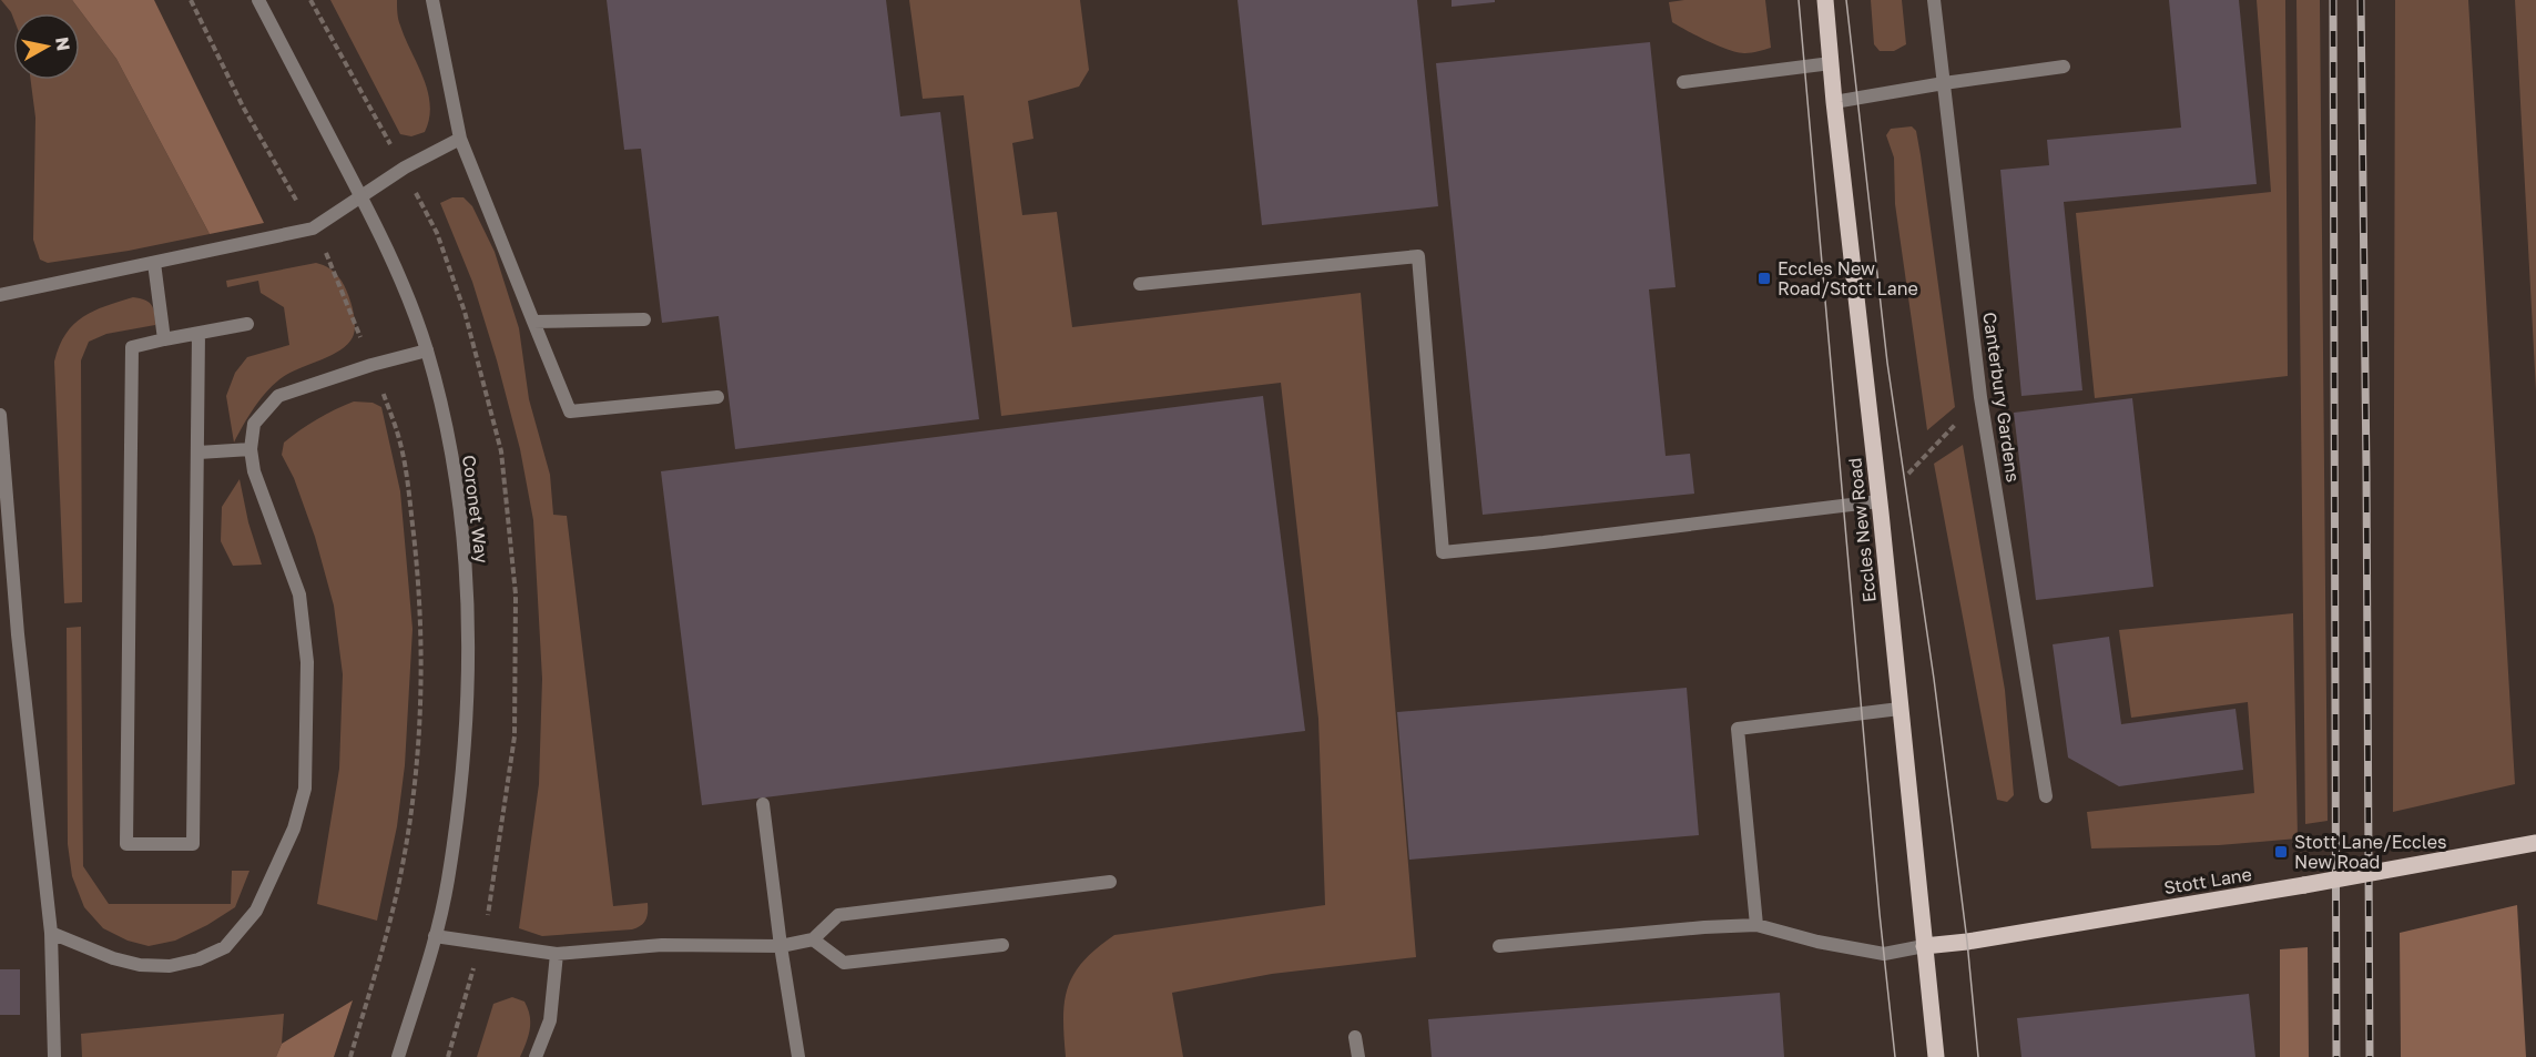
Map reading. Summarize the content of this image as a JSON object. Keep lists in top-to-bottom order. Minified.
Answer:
{"streets":{"main road":["Eccles New Road","Stott Lane"],"street":["Canterbury Gardens","Coronet Way"]},"crossings":[["Eccles New Road","Stott Lane"]],"places":{"transit":["Eccles New Road/Stott Lane","Stott Lane/Eccles New Road"]},"north":"right"}
